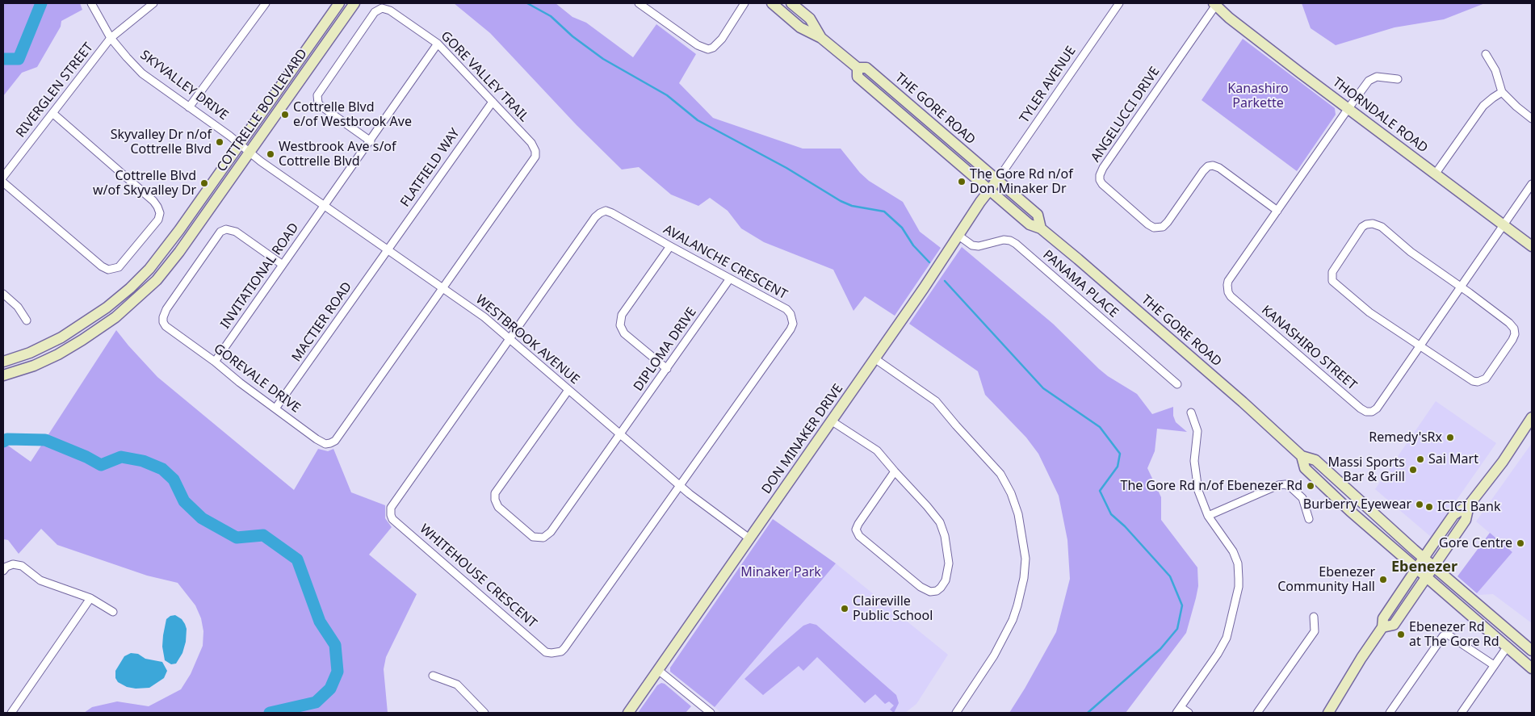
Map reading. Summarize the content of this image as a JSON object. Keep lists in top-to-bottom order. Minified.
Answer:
{"streets":{"main road":["THE GORE ROAD","COTTRELLE BOULEVARD","THORNDALE ROAD","DON MINAKER DRIVE"],"street":["GORE VALLEY TRAIL","TYLER AVENUE","SKYVALLEY DRIVE","RIVERGLEN STREET","ANGELUCCI DRIVE","FLATFIELD WAY","AVALANCHE CRESCENT","INVITATIONAL ROAD","PANAMA PLACE","MACTIER ROAD","WESTBROOK AVENUE","KANASHIRO STREET","DIPLOMA DRIVE","GOREVALE DRIVE","WHITEHOUSE CRESCENT"]},"crossings":[["GORE VALLEY TRAIL","FLATFIELD WAY"],["GORE VALLEY TRAIL","INVITATIONAL ROAD"],["GORE VALLEY TRAIL","WESTBROOK AVENUE"],["GORE VALLEY TRAIL","GOREVALE DRIVE"],["TYLER AVENUE","THE GORE ROAD"],["TYLER AVENUE","DON MINAKER DRIVE"],["SKYVALLEY DRIVE","RIVERGLEN STREET"],["SKYVALLEY DRIVE","COTTRELLE BOULEVARD"],["SKYVALLEY DRIVE","WESTBROOK AVENUE"],["THE GORE ROAD","DON MINAKER DRIVE"],["COTTRELLE BOULEVARD","WESTBROOK AVENUE"],["ANGELUCCI DRIVE","THORNDALE ROAD"],["ANGELUCCI DRIVE","KANASHIRO STREET"],["THORNDALE ROAD","KANASHIRO STREET"],["FLATFIELD WAY","MACTIER ROAD"],["FLATFIELD WAY","WESTBROOK AVENUE"],["AVALANCHE CRESCENT","WESTBROOK AVENUE"],["AVALANCHE CRESCENT","DIPLOMA DRIVE"],["AVALANCHE CRESCENT","WHITEHOUSE CRESCENT"],["INVITATIONAL ROAD","WESTBROOK AVENUE"],["INVITATIONAL ROAD","GOREVALE DRIVE"],["PANAMA PLACE","DON MINAKER DRIVE"],["MACTIER ROAD","WESTBROOK AVENUE"],["MACTIER ROAD","GOREVALE DRIVE"],["WESTBROOK AVENUE","DIPLOMA DRIVE"],["WESTBROOK AVENUE","GOREVALE DRIVE"],["WESTBROOK AVENUE","DON MINAKER DRIVE"],["WESTBROOK AVENUE","WHITEHOUSE CRESCENT"]],"districts":["Ebenezer"],"parks":["Kanashiro Parkette","Minaker Park"],"places":["Cottrelle Blvd e/of Westbrook Ave","Skyvalley Dr n/of Cottrelle Blvd","Westbrook Ave s/of Cottrelle Blvd","The Gore Rd n/of Don Minaker Dr","Cottrelle Blvd w/of Skyvalley Dr","Remedy'sRx","Sai Mart","Massi Sports Bar & Grill","The Gore Rd n/of Ebenezer Rd","Burberry Eyewear","ICICI Bank","Gore Centre","Ebenezer Community Hall","Claireville Public School","Ebenezer Rd at The Gore Rd"]}
